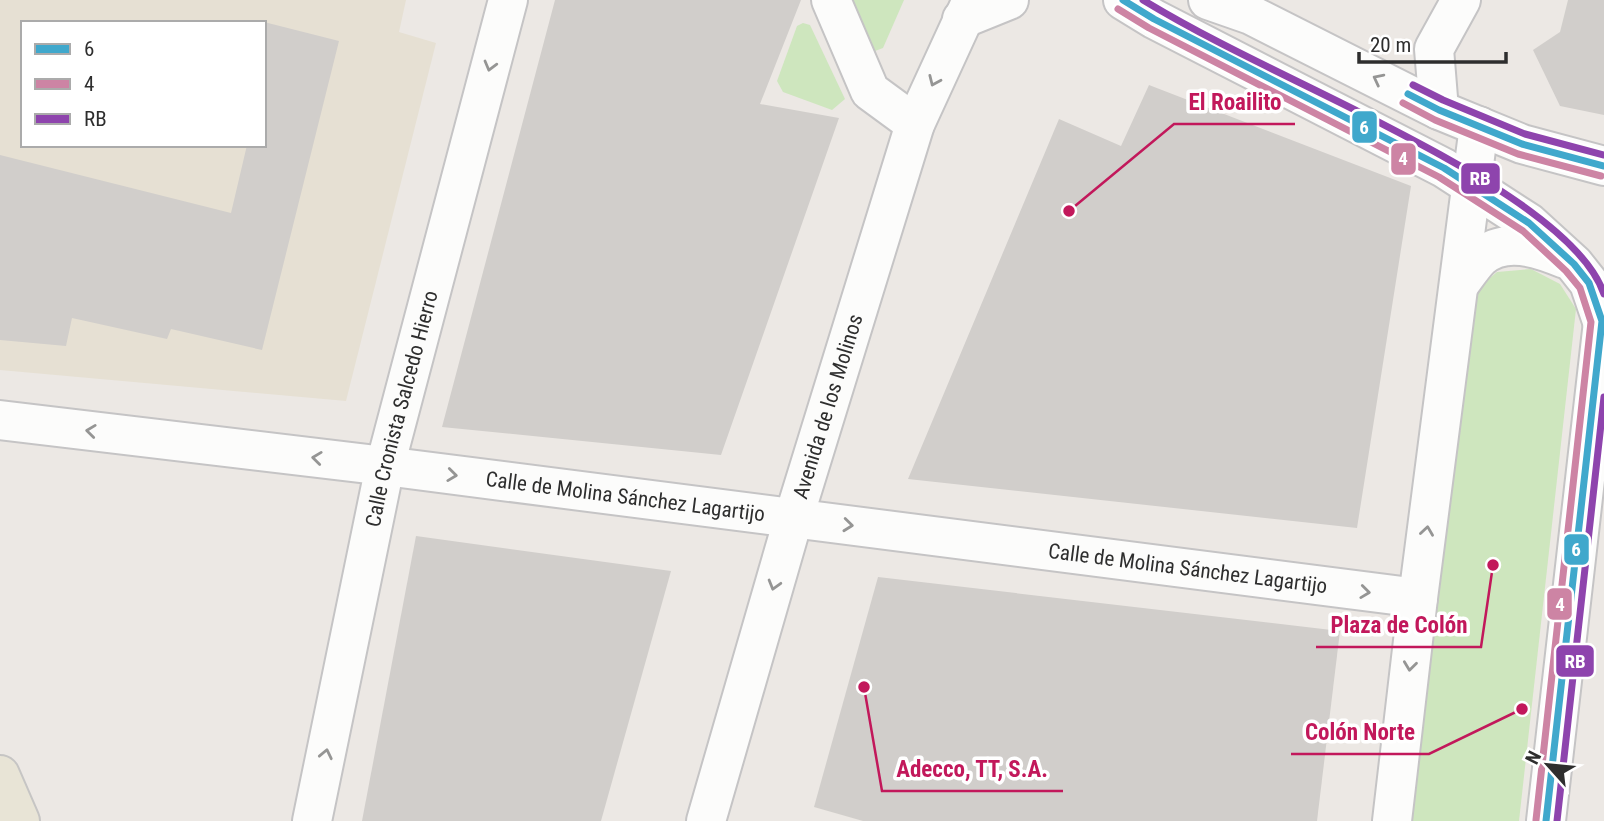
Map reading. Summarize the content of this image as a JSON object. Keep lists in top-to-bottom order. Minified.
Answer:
{"streets":{"street":["Avenida de los Molinos","Calle Cronista Salcedo Hierro","Calle de Molina Sánchez Lagartijo"]},"crossings":[["Avenida de los Molinos","Calle de Molina Sánchez Lagartijo"],["Calle Cronista Salcedo Hierro","Calle de Molina Sánchez Lagartijo"]],"one_way":["Avenida de los Molinos"],"places":["El Roailito","Plaza de Colón","Adecco, TT, S.A.","Colón Norte"],"lines":["transit line 6","transit line RB","transit line 4"],"legend":["6","4","RB"],"scale_bar":"20 m","north":"top left"}
